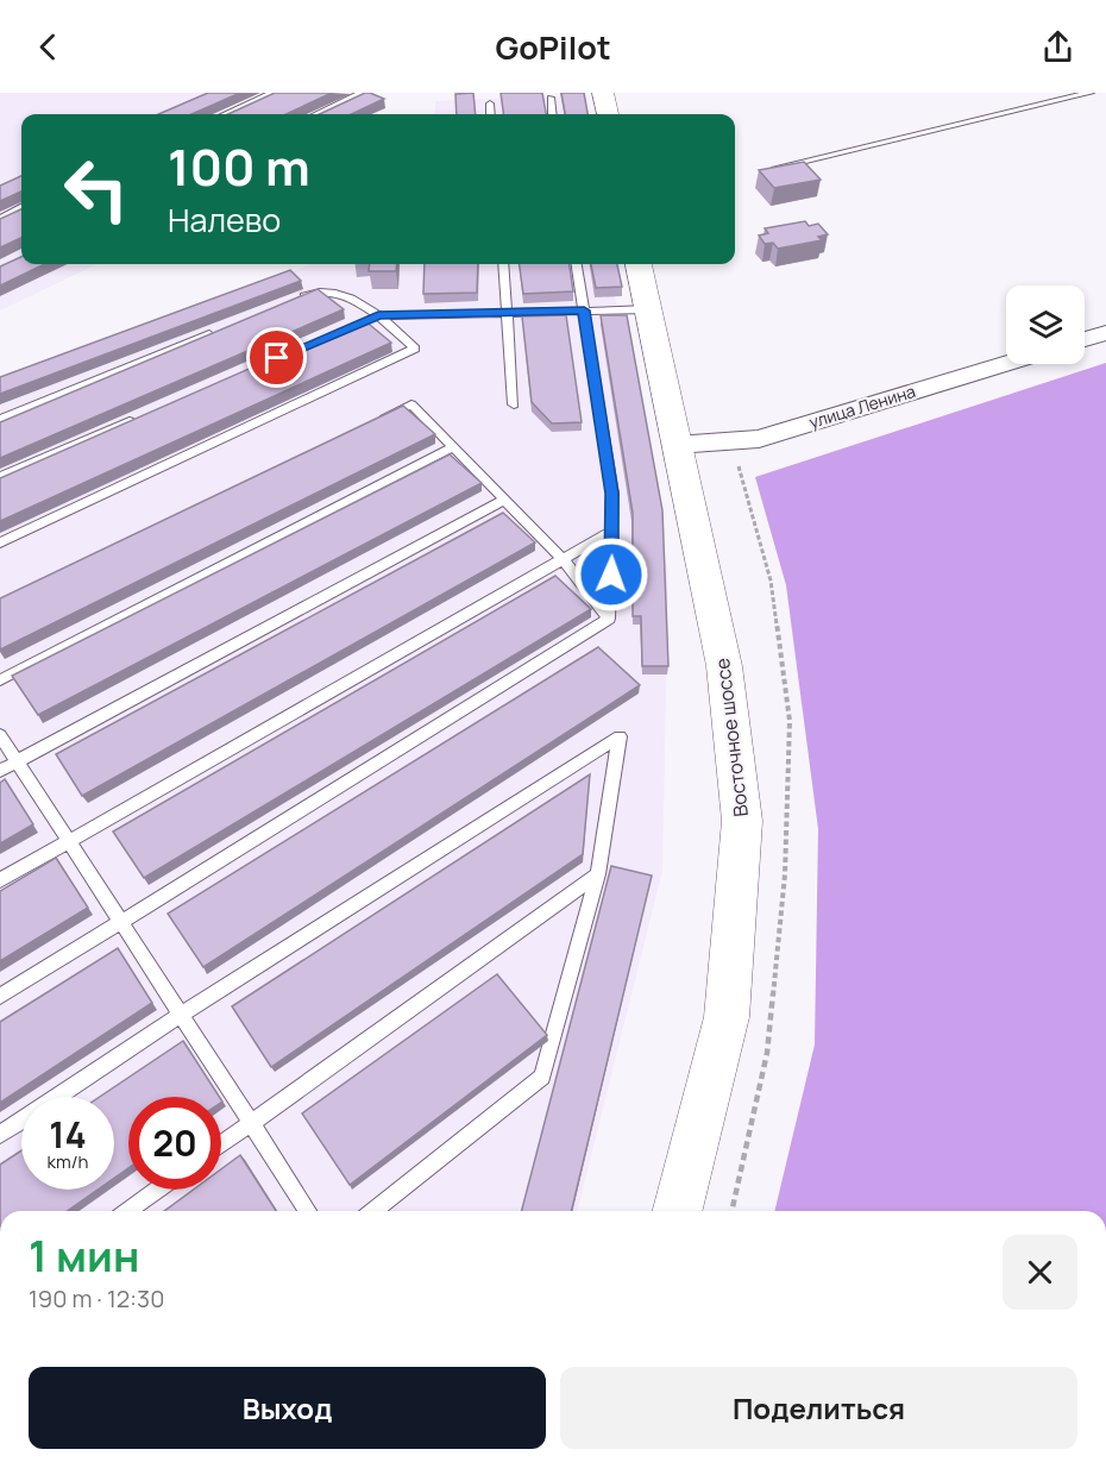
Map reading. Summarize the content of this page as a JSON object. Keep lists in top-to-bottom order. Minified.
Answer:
{"streets":{"main road":["Восточное шоссе"],"street":["улица Ленина"]},"crossings":[["улица Ленина","Восточное шоссе"]],"page":{"header":"GoPilot","turn":["100 m","Налево"],"speed":"14 km/h","limit":"20","heading":["1 мин","190 m · 12:30"],"buttons":["Выход","Поделиться"]}}
